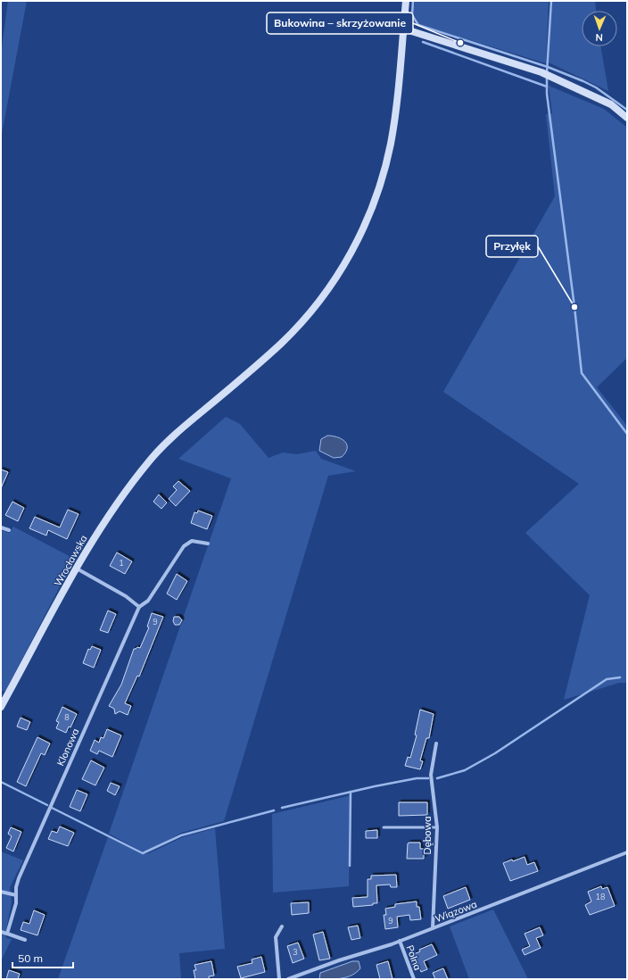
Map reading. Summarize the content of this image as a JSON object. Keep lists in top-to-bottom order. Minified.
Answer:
{"streets":{"street":["Wrocławska","Klonowa","Dębowa","Wiązowa","Polna"]},"crossings":[["Dębowa","Wiązowa"],["Wiązowa","Polna"]],"places":["Bukowina – skrzyżowanie","Przyłęk"],"house_numbers":["1","9","8","18","9","3"],"scale_bar":"50 m","north":"bottom"}
